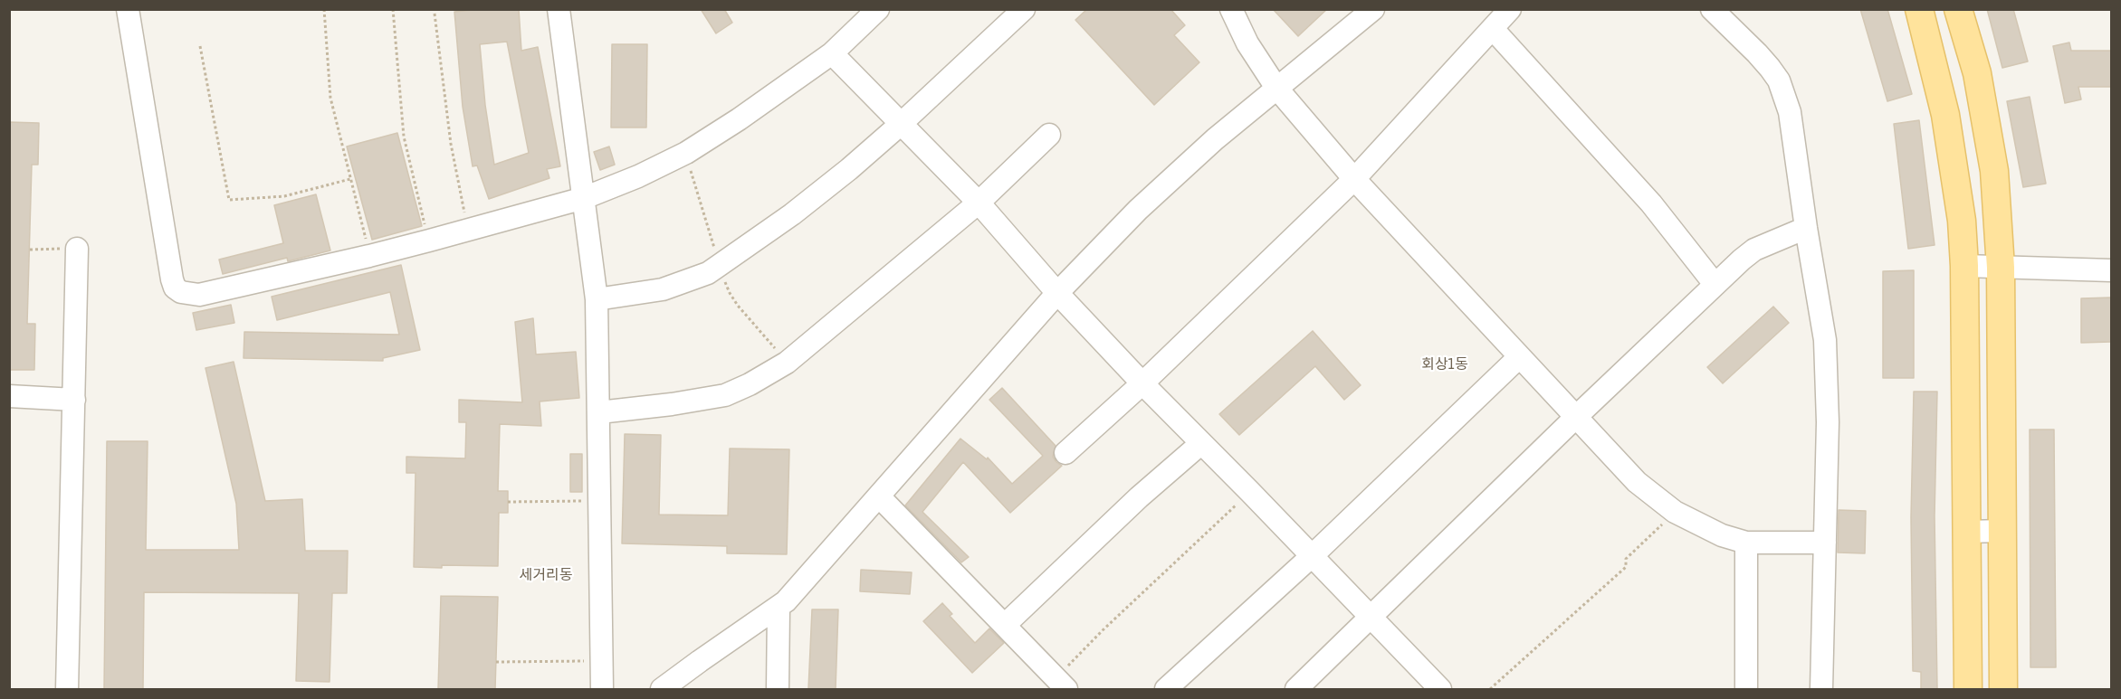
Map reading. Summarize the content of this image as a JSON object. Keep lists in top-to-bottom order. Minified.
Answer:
{"districts":["회상1동","세거리동"]}
